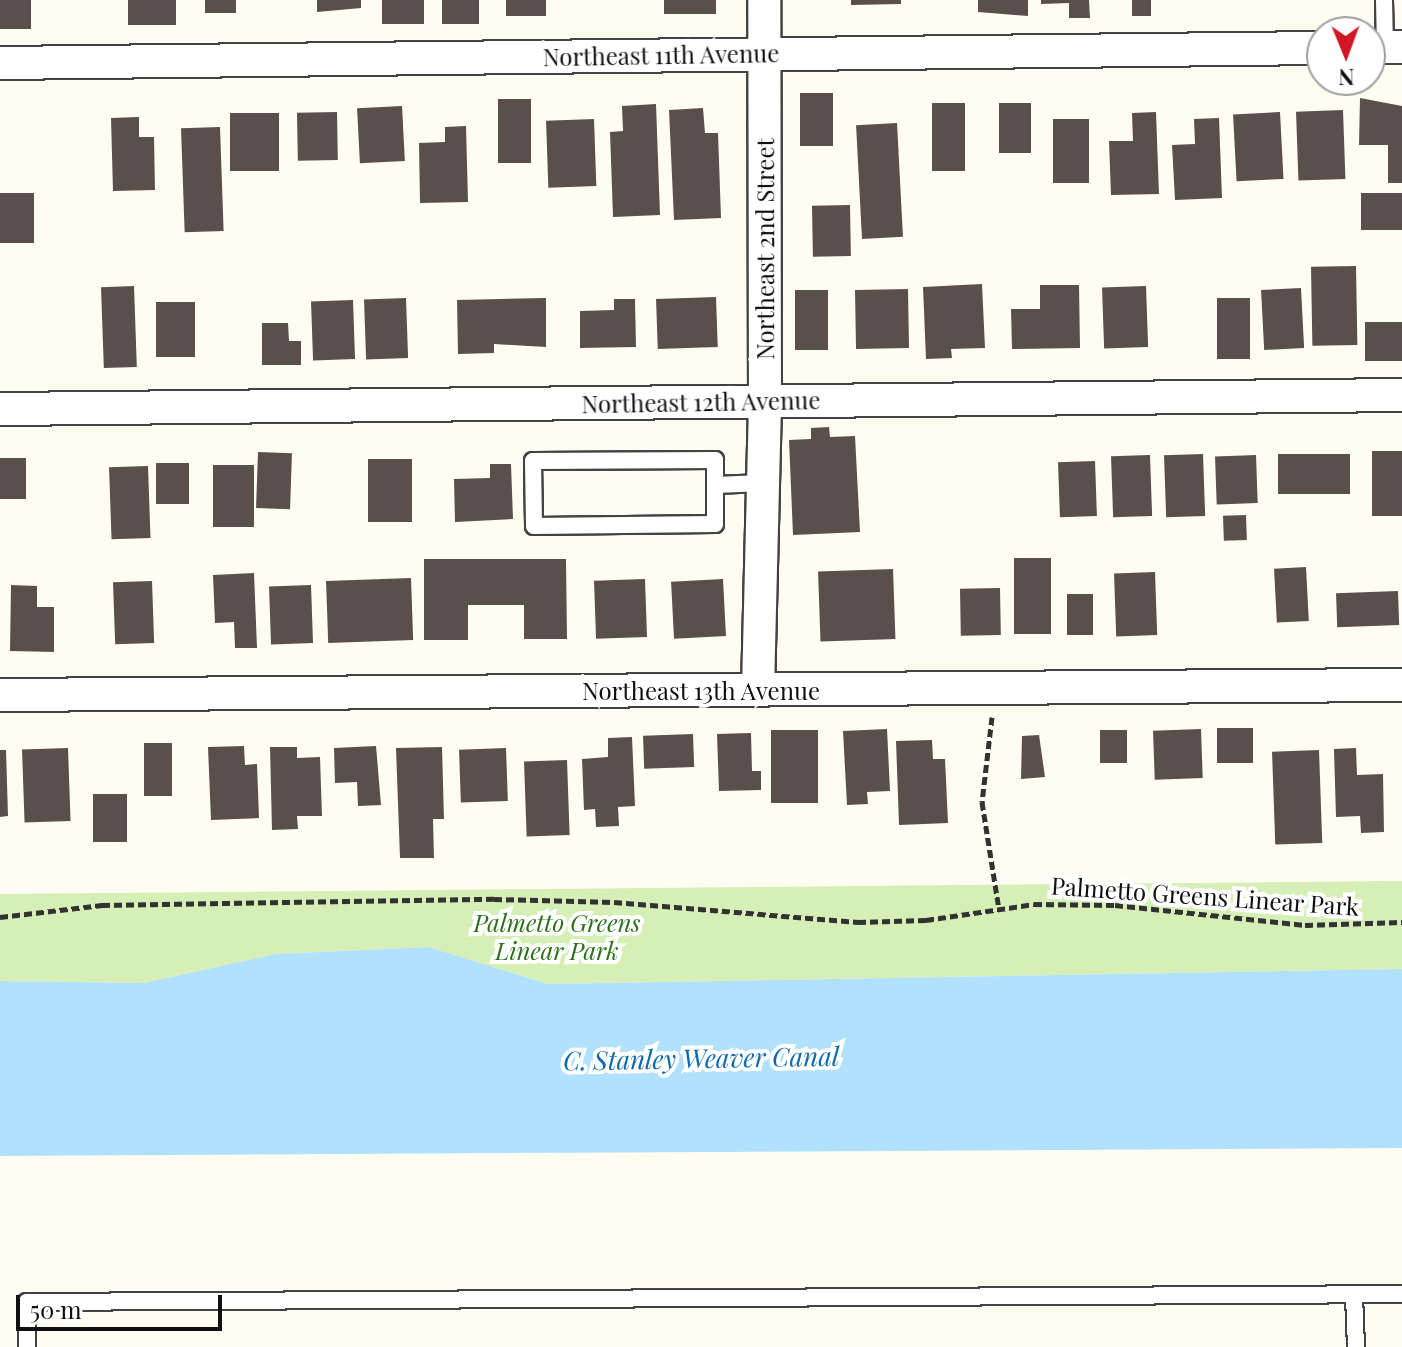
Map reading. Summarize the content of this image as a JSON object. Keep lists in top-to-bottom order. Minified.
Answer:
{"streets":{"street":["Northeast 11th Avenue","Northeast 2nd Street","Northeast 12th Avenue","Northeast 13th Avenue"],"path":["Palmetto Greens Linear Park"]},"crossings":[["Northeast 11th Avenue","Northeast 2nd Street"],["Northeast 2nd Street","Northeast 12th Avenue"],["Northeast 2nd Street","Northeast 13th Avenue"]],"water":["C. Stanley Weaver Canal"],"parks":["Palmetto Greens Linear Park"],"scale_bar":"50 m","north":"bottom"}
